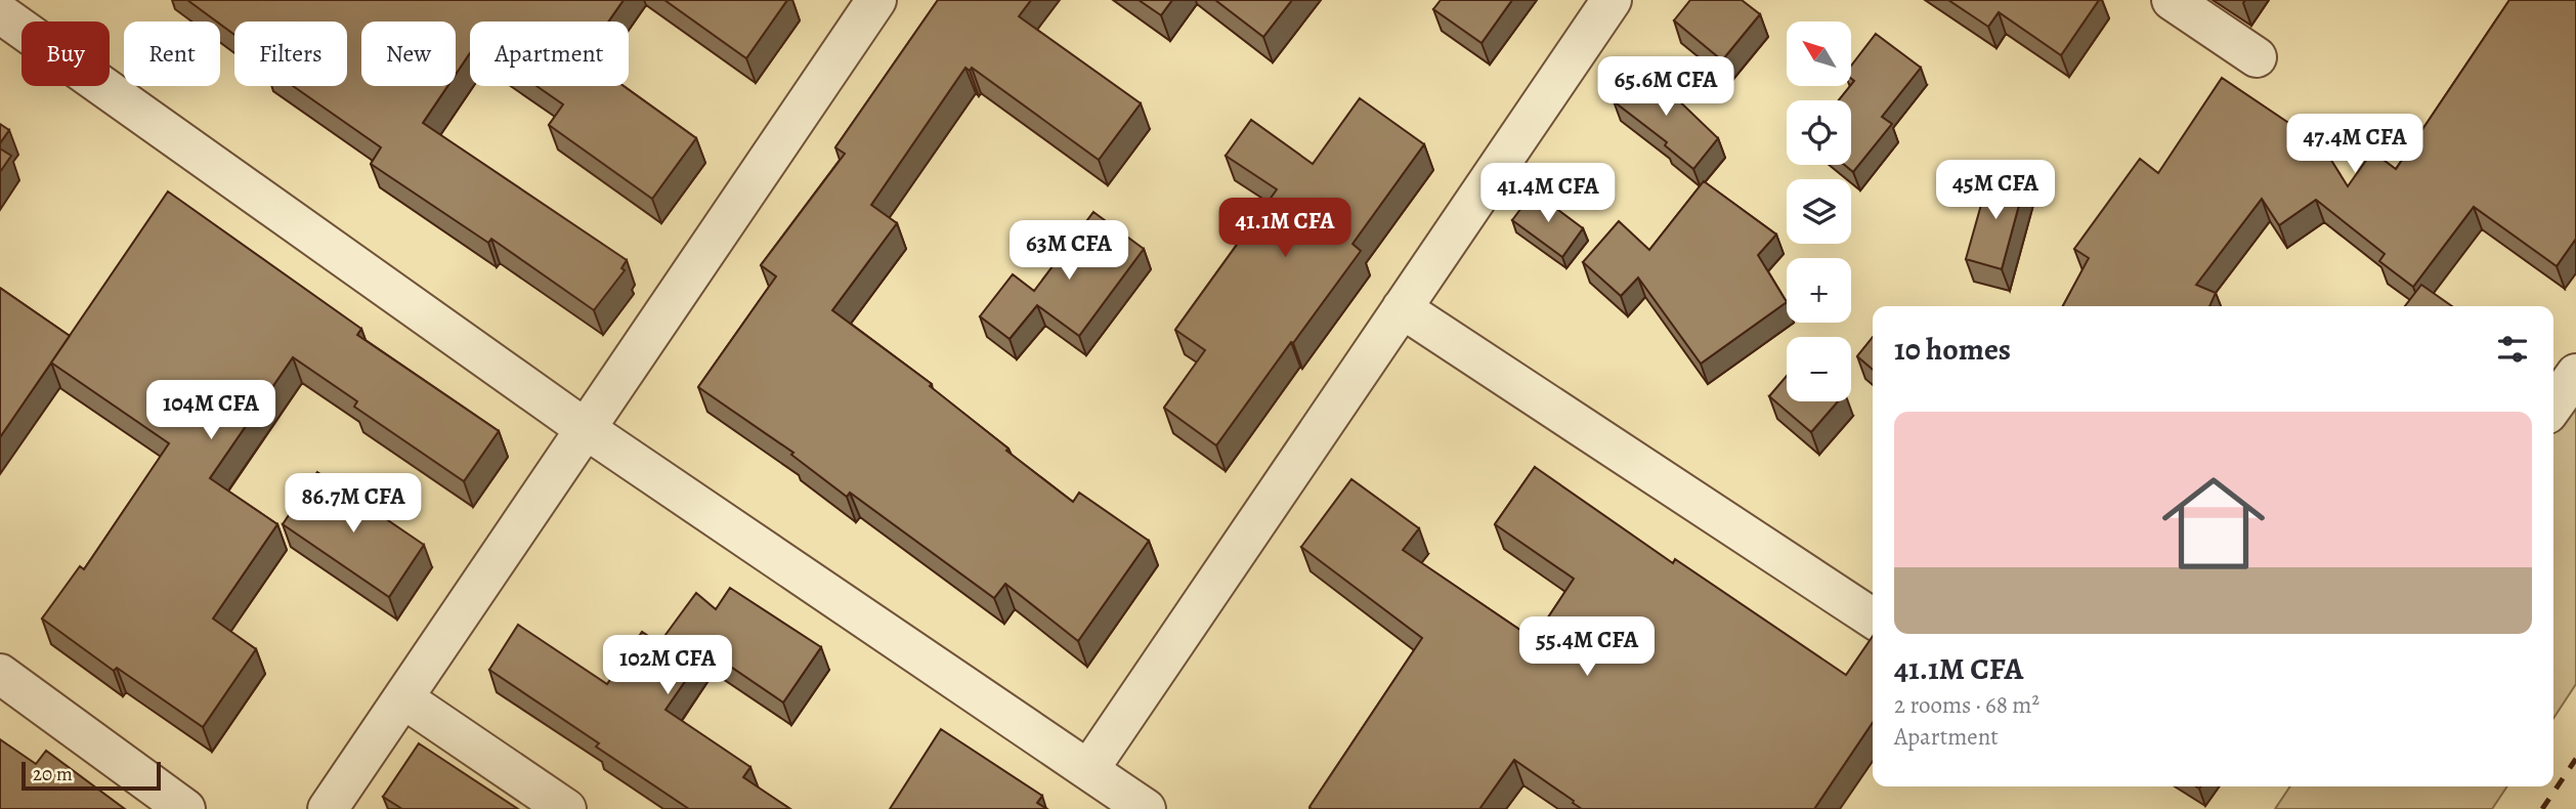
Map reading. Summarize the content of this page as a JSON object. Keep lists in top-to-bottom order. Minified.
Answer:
{"scale_bar":"20 m","north":"top left","page":{"map_buttons":["+","−"],"chip":["Buy","Rent","Filters","New","Apartment"],"price":["65.6M CFA","47.4M CFA","45M CFA","41.4M CFA","41.1M CFA","63M CFA","104M CFA","86.7M CFA","55.4M CFA","102M CFA"],"heading":"10 homes","list":[{"name":"41.1M CFA","note":"2 rooms · 68 m² · Apartment"}],"scale":"20 m"}}
